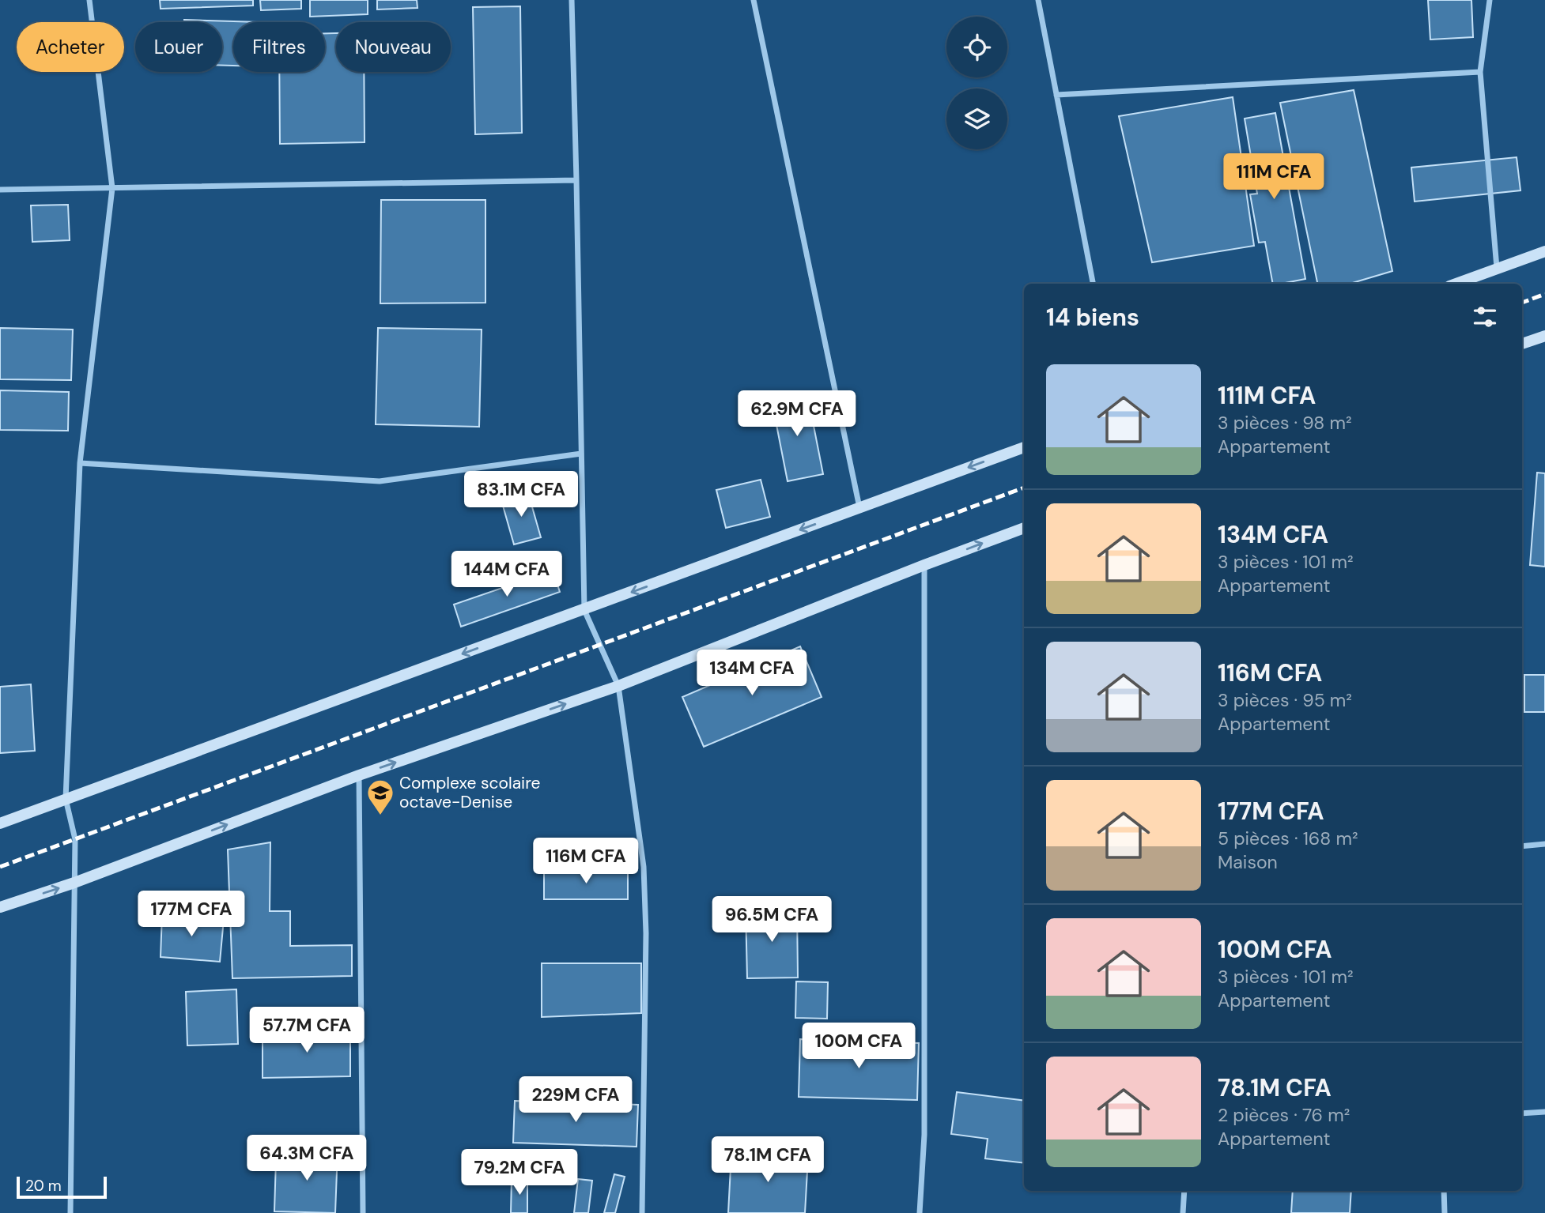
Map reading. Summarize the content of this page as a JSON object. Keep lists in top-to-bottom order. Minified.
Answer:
{"places":{"school or university":["Complexe scolaire octave-Denise"]},"scale_bar":"20 m","page":{"chip":["Acheter","Louer","Filtres","Nouveau"],"price":["111M CFA","62.9M CFA","83.1M CFA","144M CFA","134M CFA","116M CFA","177M CFA","96.5M CFA","57.7M CFA","100M CFA","229M CFA","64.3M CFA","78.1M CFA","79.2M CFA"],"heading":"14 biens","list":[{"name":"111M CFA","note":"3 pièces · 98 m² · Appartement"},{"name":"134M CFA","note":"3 pièces · 101 m² · Appartement"},{"name":"116M CFA","note":"3 pièces · 95 m² · Appartement"},{"name":"177M CFA","note":"5 pièces · 168 m² · Maison"},{"name":"100M CFA","note":"3 pièces · 101 m² · Appartement"},{"name":"78.1M CFA","note":"2 pièces · 76 m² · Appartement"}],"scale":"20 m"}}
